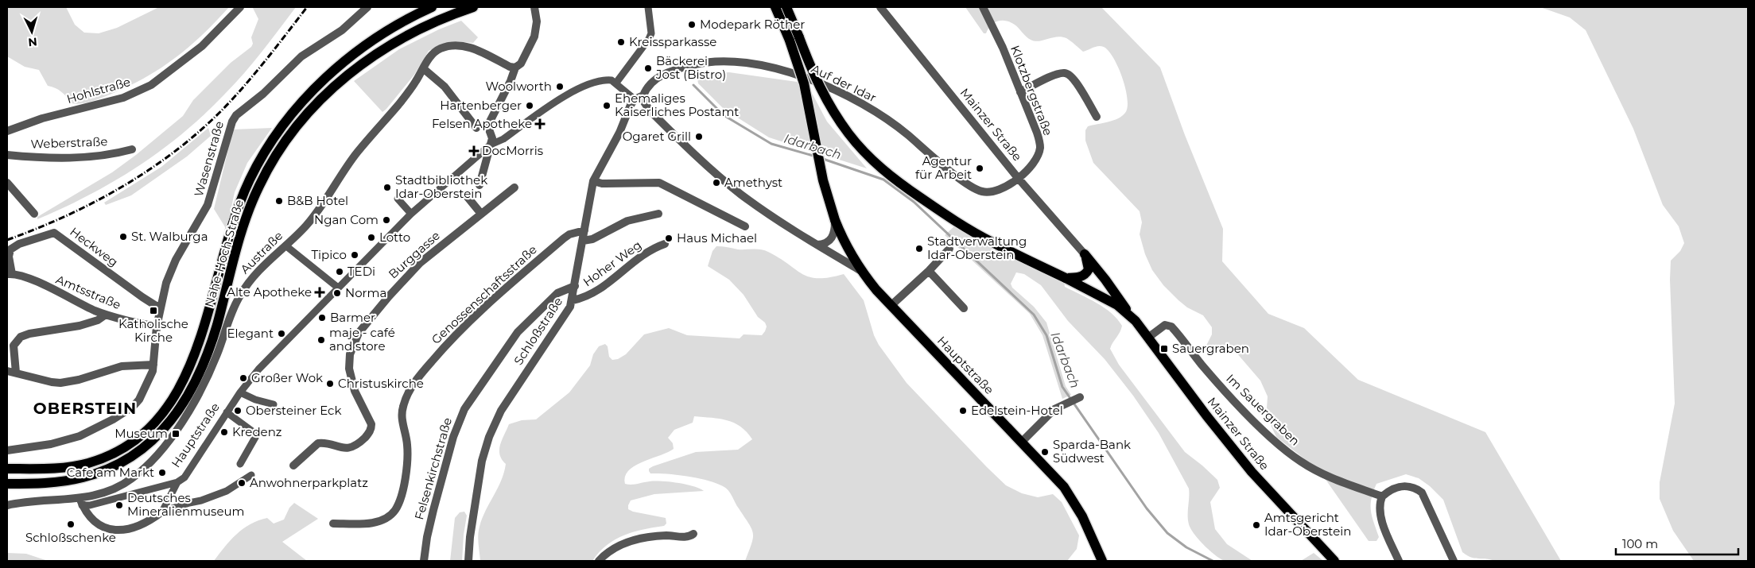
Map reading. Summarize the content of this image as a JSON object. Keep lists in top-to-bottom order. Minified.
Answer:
{"streets":{"main road":["Mainzer Straße","Nahe-Hoch-Straße","Hauptstraße"],"street":["Auf der Idar","Hohlstraße","Klotzbergstraße","Weberstraße","Wasenstraße","Heckweg","Austraße","Burggasse","Hoher Weg","Amtsstraße","Genossenschaftsstraße","Schloßstraße","Im Sauergraben","Felsenkirchstraße"]},"crossings":[["Auf der Idar","Klotzbergstraße"],["Auf der Idar","Mainzer Straße"],["Auf der Idar","Hauptstraße"],["Klotzbergstraße","Mainzer Straße"],["Mainzer Straße","Im Sauergraben"],["Wasenstraße","Heckweg"],["Wasenstraße","Amtsstraße"],["Heckweg","Amtsstraße"],["Austraße","Hauptstraße"],["Hoher Weg","Schloßstraße"],["Genossenschaftsstraße","Schloßstraße"],["Schloßstraße","Felsenkirchstraße"]],"districts":["OBERSTEIN"],"water":["Idarbach"],"places":{"other":["Modepark Röther","Kreissparkasse","Bäckerei Jost (Bistro)","Woolworth","Hartenberger","Ehemaliges Kaiserliches Postamt","Ogaret Grill","Agentur für Arbeit","Amethyst","Stadtbibliothek Idar-Oberstein","B&B Hotel","Ngan Com","St. Walburga","Lotto","Haus Michael","Stadtverwaltung Idar-Oberstein","Tipico","TEDi","Norma","Barmer","Elegant","maje - café and store","Großer Wok","Christuskirche","Obersteiner Eck","Edelstein-Hotel","Kredenz","Sparda-Bank Südwest","Cafe am Markt","Anwohnerparkplatz","Deutsches Mineralienmuseum","Schloßschenke","Amtsgericht Idar-Oberstein"],"health":["Felsen Apotheke","DocMorris","Alte Apotheke"],"transit":["Katholische Kirche","Sauergraben","Museum"]},"scale_bar":"100 m","north":"bottom"}
